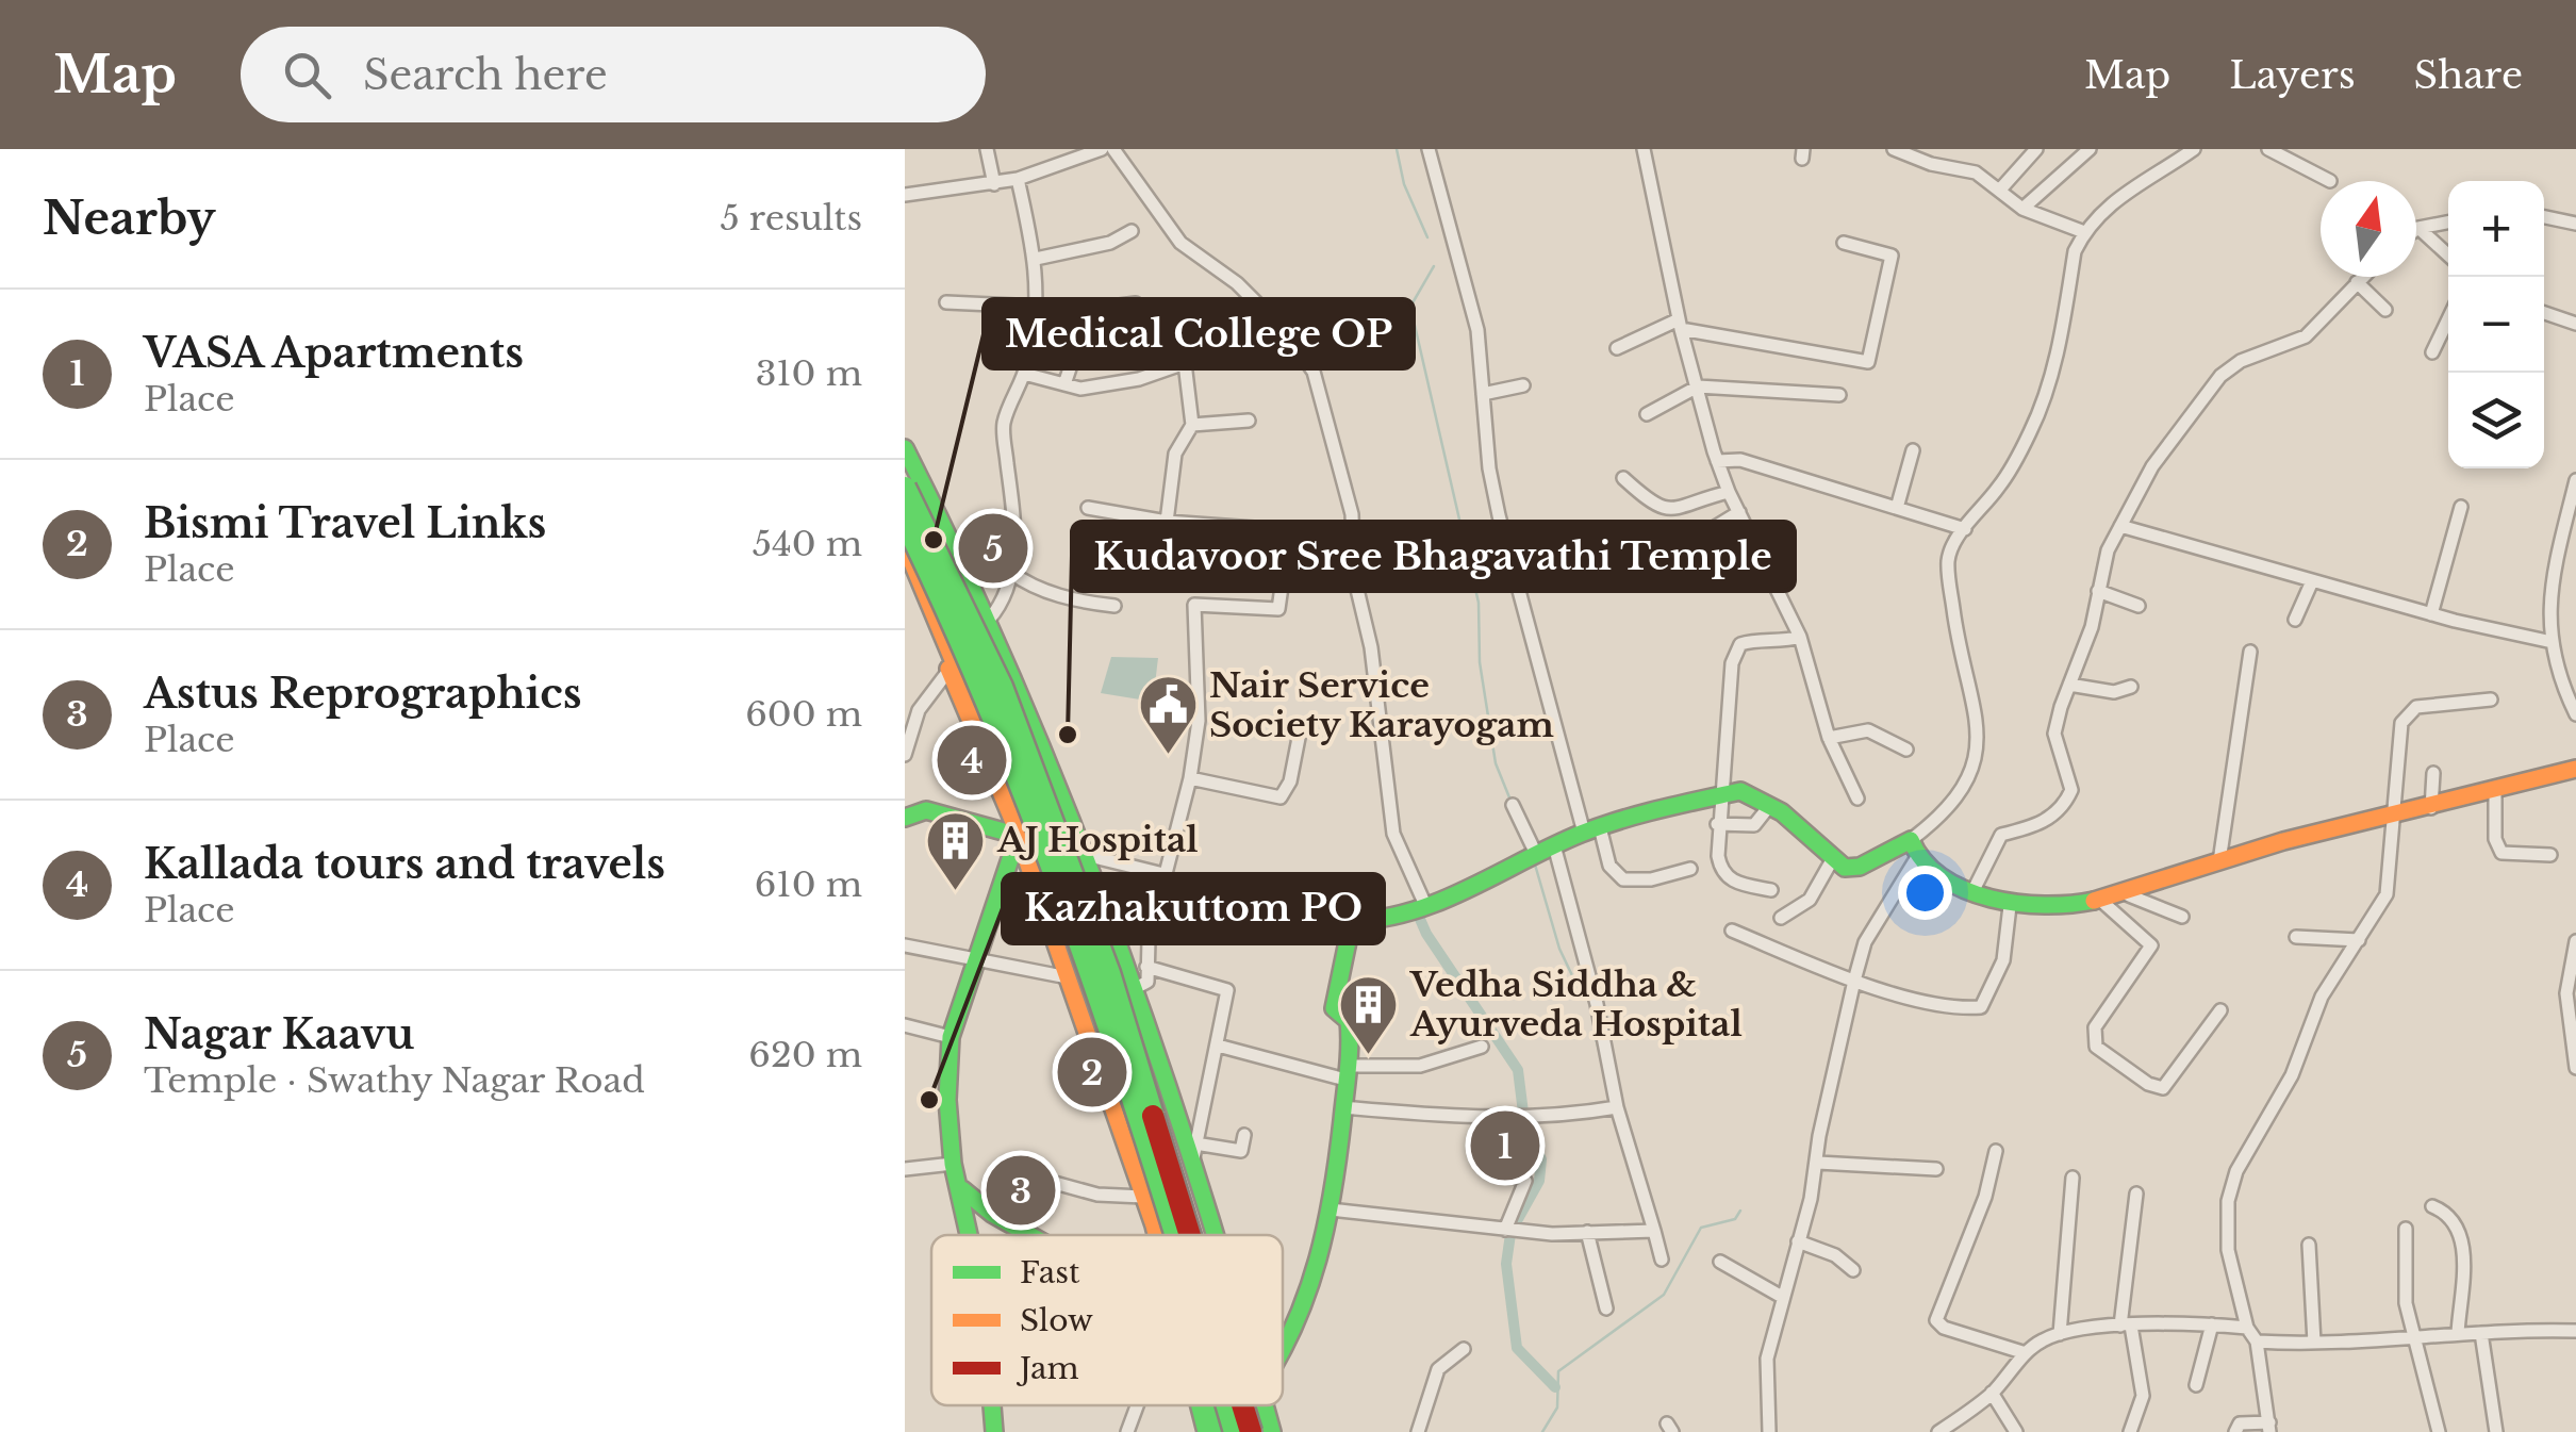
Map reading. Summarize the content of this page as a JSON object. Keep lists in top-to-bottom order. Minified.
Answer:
{"places":{"other":["Medical College OP","Kudavoor Sree Bhagavathi Temple","Kazhakuttom PO"],"public building":["Nair Service Society Karayogam"],"building":["AJ Hospital","Vedha Siddha & Ayurveda Hospital"]},"legend":["Fast","Slow","Jam"],"north":"top","page":{"header":"Map","search":"Search here","nav":["Map","Layers","Share"],"heading":["Nearby","5 results"],"map_buttons":["+","−"],"list":[{"mark":"1","name":"VASA Apartments","note":"Place","value":"310 m"},{"mark":"2","name":"Bismi Travel Links","note":"Place","value":"540 m"},{"mark":"3","name":"Astus Reprographics","note":"Place","value":"600 m"},{"mark":"4","name":"Kallada tours and travels","note":"Place","value":"610 m"},{"mark":"5","name":"Nagar Kaavu","note":"Temple · Swathy Nagar Road","value":"620 m"}],"pins":["5","4","2","1","3"]}}
